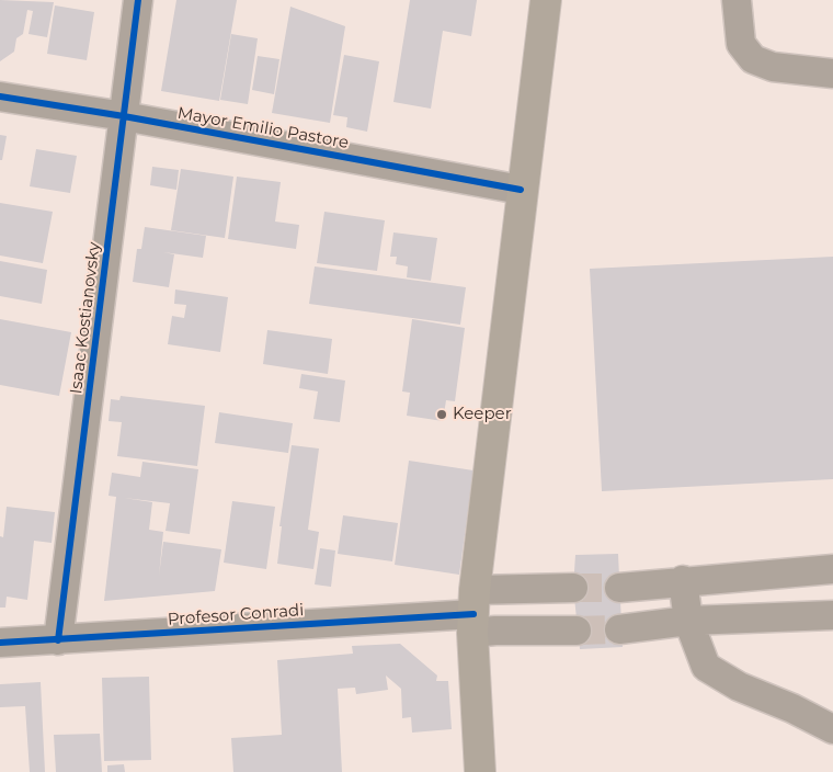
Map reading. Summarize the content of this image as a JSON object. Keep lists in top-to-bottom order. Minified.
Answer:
{"streets":{"street":["Mayor Emilio Pastore","Isaac Kostianovsky","Profesor Conradi"]},"crossings":[["Mayor Emilio Pastore","Isaac Kostianovsky"],["Isaac Kostianovsky","Profesor Conradi"]],"places":["Keeper"]}
